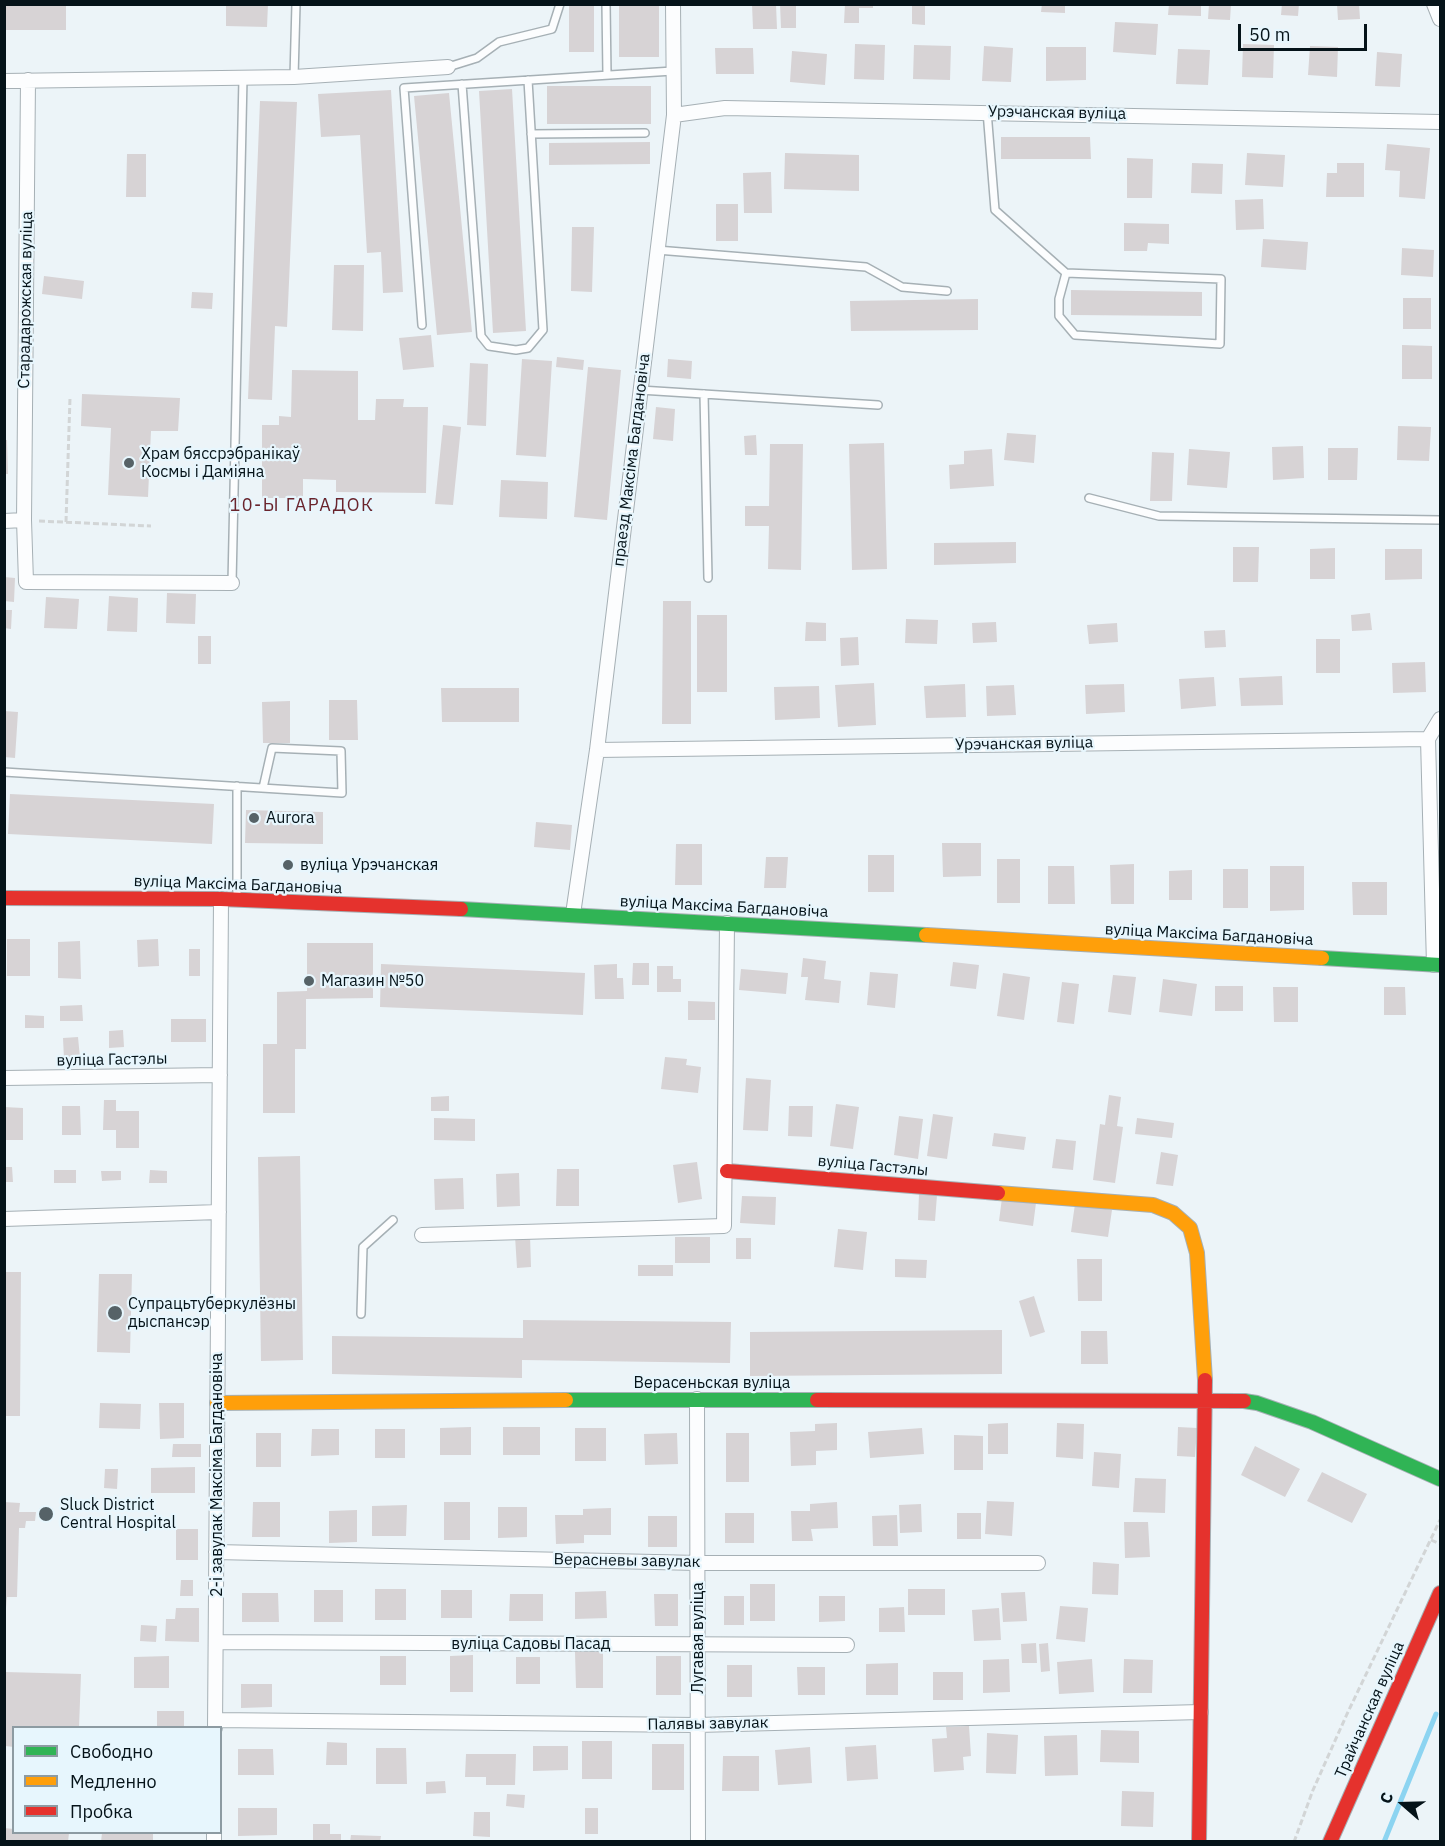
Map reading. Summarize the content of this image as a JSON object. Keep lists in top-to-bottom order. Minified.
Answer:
{"streets":{"street":["Урэчанская вуліца","Старадарожская вуліца","праезд Максіма Багдановіча","вуліца Максіма Багдановіча","вуліца Гастэлы","Верасеньская вуліца","2-і завулак Максіма Багдановіча","Верасневы завулак","Лугавая вуліца","вуліца Садовы Пасад","Трайчанская вуліца","Палявы завулак"]},"crossings":[["Урэчанская вуліца","праезд Максіма Багдановіча"],["праезд Максіма Багдановіча","вуліца Максіма Багдановіча"],["вуліца Максіма Багдановіча","2-і завулак Максіма Багдановіча"],["вуліца Гастэлы","Верасеньская вуліца"],["вуліца Гастэлы","2-і завулак Максіма Багдановіча"],["вуліца Гастэлы","Палявы завулак"],["Верасеньская вуліца","2-і завулак Максіма Багдановіча"],["Верасеньская вуліца","Лугавая вуліца"],["2-і завулак Максіма Багдановіча","Верасневы завулак"],["2-і завулак Максіма Багдановіча","вуліца Садовы Пасад"],["2-і завулак Максіма Багдановіча","Палявы завулак"],["Верасневы завулак","Лугавая вуліца"],["Лугавая вуліца","вуліца Садовы Пасад"],["Лугавая вуліца","Палявы завулак"]],"districts":["10-Ы ГАРАДОК"],"places":["Храм бяссрэбранікаў Космы і Даміяна","Aurora","вуліца Урэчанская","Магазин №50","Супрацьтуберкулёзны дыспансэр","Sluck District Central Hospital"],"legend":["Свободно","Медленно","Пробка"],"scale_bar":"50 m","north":"left"}
